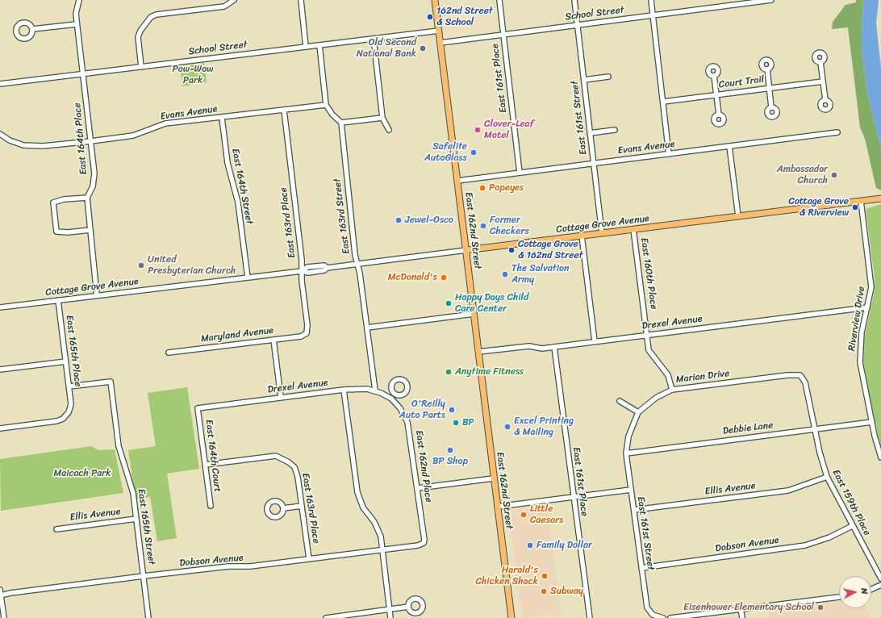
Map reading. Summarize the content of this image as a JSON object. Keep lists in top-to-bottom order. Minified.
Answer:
{"streets":{"main road":["Cottage Grove Avenue","East 162nd Street"],"street":["School Street","East 161st Place","Court Trail","Evans Avenue","East 161st Street","East 164th Place","East 164th Street","East 163rd Street","East 163rd Place","East 160th Place","Riverview Drive","Drexel Avenue","Maryland Avenue","East 165th Place","Marian Drive","Debbie Lane","East 164th Court","East 162nd Place","Ellis Avenue","East 159th Place","East 165th Street","Dobson Avenue"]},"crossings":[["School Street","East 161st Place"],["School Street","East 161st Street"],["School Street","East 164th Place"],["School Street","East 162nd Street"],["East 161st Place","Evans Avenue"],["East 161st Place","Drexel Avenue"],["Evans Avenue","East 161st Street"],["Evans Avenue","East 164th Place"],["Evans Avenue","East 164th Street"],["Evans Avenue","East 163rd Place"],["Evans Avenue","East 162nd Street"],["East 161st Street","Cottage Grove Avenue"],["East 161st Street","Marian Drive"],["East 161st Street","Debbie Lane"],["East 161st Street","Ellis Avenue"],["East 161st Street","Dobson Avenue"],["East 164th Place","Cottage Grove Avenue"],["East 164th Street","Cottage Grove Avenue"],["East 163rd Street","Cottage Grove Avenue"],["East 163rd Street","Drexel Avenue"],["East 163rd Place","Cottage Grove Avenue"],["East 163rd Place","Maryland Avenue"],["East 163rd Place","East 164th Court"],["East 163rd Place","Dobson Avenue"],["Cottage Grove Avenue","East 162nd Street"],["Cottage Grove Avenue","East 160th Place"],["Cottage Grove Avenue","Riverview Drive"],["Cottage Grove Avenue","East 165th Place"],["East 162nd Street","Drexel Avenue"],["East 160th Place","Drexel Avenue"],["East 160th Place","Marian Drive"],["Riverview Drive","Drexel Avenue"],["Riverview Drive","Debbie Lane"],["Drexel Avenue","East 164th Court"],["Drexel Avenue","East 162nd Place"],["East 165th Place","East 165th Street"],["Marian Drive","Debbie Lane"],["Marian Drive","East 159th Place"],["Debbie Lane","East 159th Place"],["East 162nd Place","Dobson Avenue"],["Ellis Avenue","East 159th Place"],["Ellis Avenue","East 165th Street"],["East 159th Place","Dobson Avenue"],["East 165th Street","Dobson Avenue"]],"parks":["Pow-Wow Park","Maicach Park"],"places":["162nd Street & School","Old Second National Bank","Clover-Leaf Motel","Safelite AutoGlass","Ambassador Church","Popeyes","Cottage Grove & Riverview","Jewel-Osco","Former Checkers","Cottage Grove & 162nd Street","United Presbyterian Church","The Salvation Army","McDonald's","Happy Days Child Care Center","Anytime Fitness","O'Reilly Auto Parts","BP","Excel Printing & Mailing","BP Shop","Little Caesars","Family Dollar","Harold's Chicken Shack","Subway","Eisenhower Elementary School"],"north":"right"}
